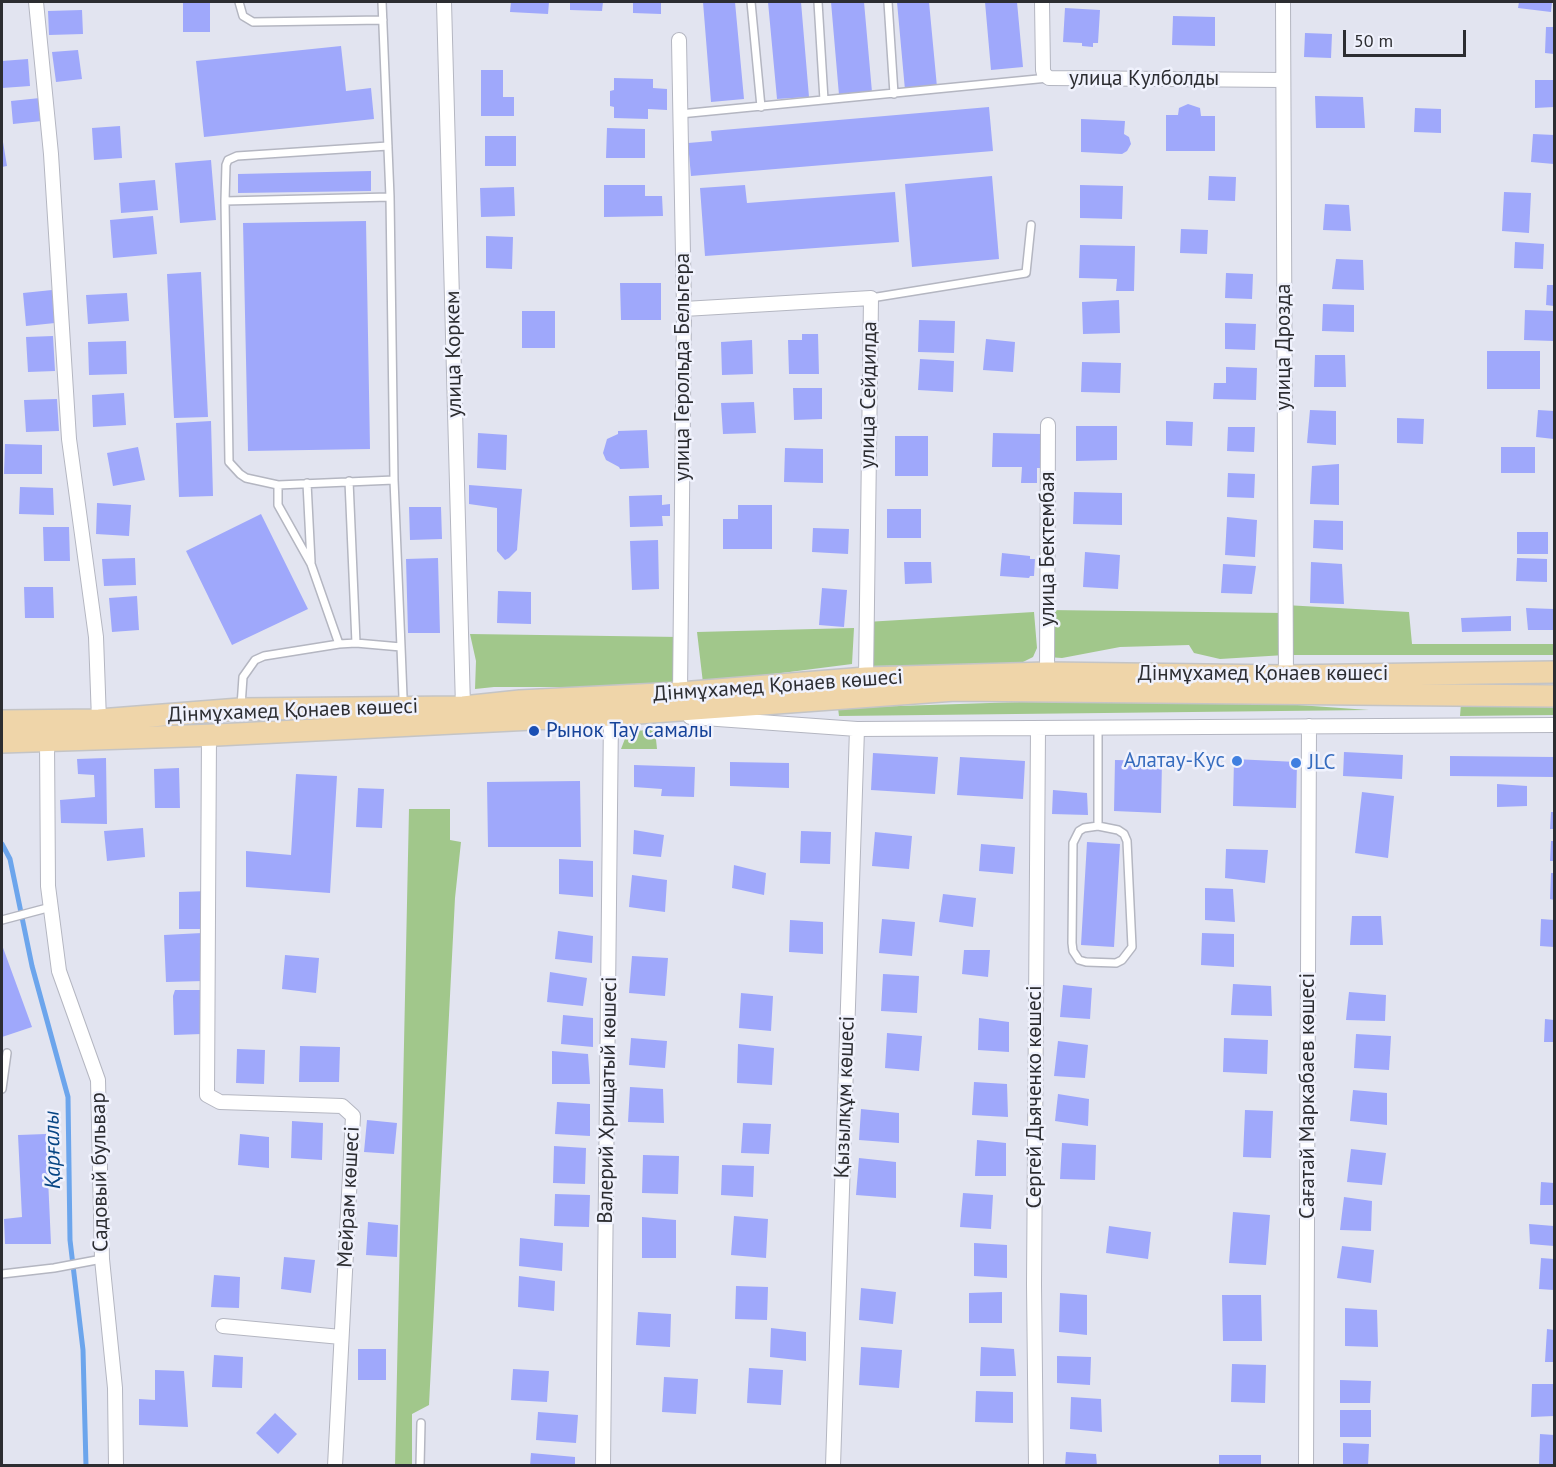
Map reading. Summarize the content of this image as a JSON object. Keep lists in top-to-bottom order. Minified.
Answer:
{"streets":{"main road":["Дінмұхамед Қонаев көшесі"],"street":["улица Кулболды","улица Дрозда","улица Коркем","улица Герольда Бельгера","улица Сейдилда","улица Бектембая","Сағатай Маркабаев көшесі","Қызылқұм көшесі","Сергей Дьяченко көшесі","Валерий Хрищатый көшесі","Садовый бульвар","Мейрам көшесі"]},"crossings":[["улица Кулболды","улица Дрозда"],["улица Дрозда","Дінмұхамед Қонаев көшесі"],["улица Коркем","Дінмұхамед Қонаев көшесі"],["улица Герольда Бельгера","улица Сейдилда"],["улица Герольда Бельгера","Дінмұхамед Қонаев көшесі"],["улица Сейдилда","Дінмұхамед Қонаев көшесі"],["улица Бектембая","Дінмұхамед Қонаев көшесі"],["Дінмұхамед Қонаев көшесі","Валерий Хрищатый көшесі"],["Дінмұхамед Қонаев көшесі","Садовый бульвар"],["Дінмұхамед Қонаев көшесі","Мейрам көшесі"]],"water":["Қарғалы"],"places":["Рынок Тау самалы","Алатау-Кус","JLC"],"scale_bar":"50 m"}
